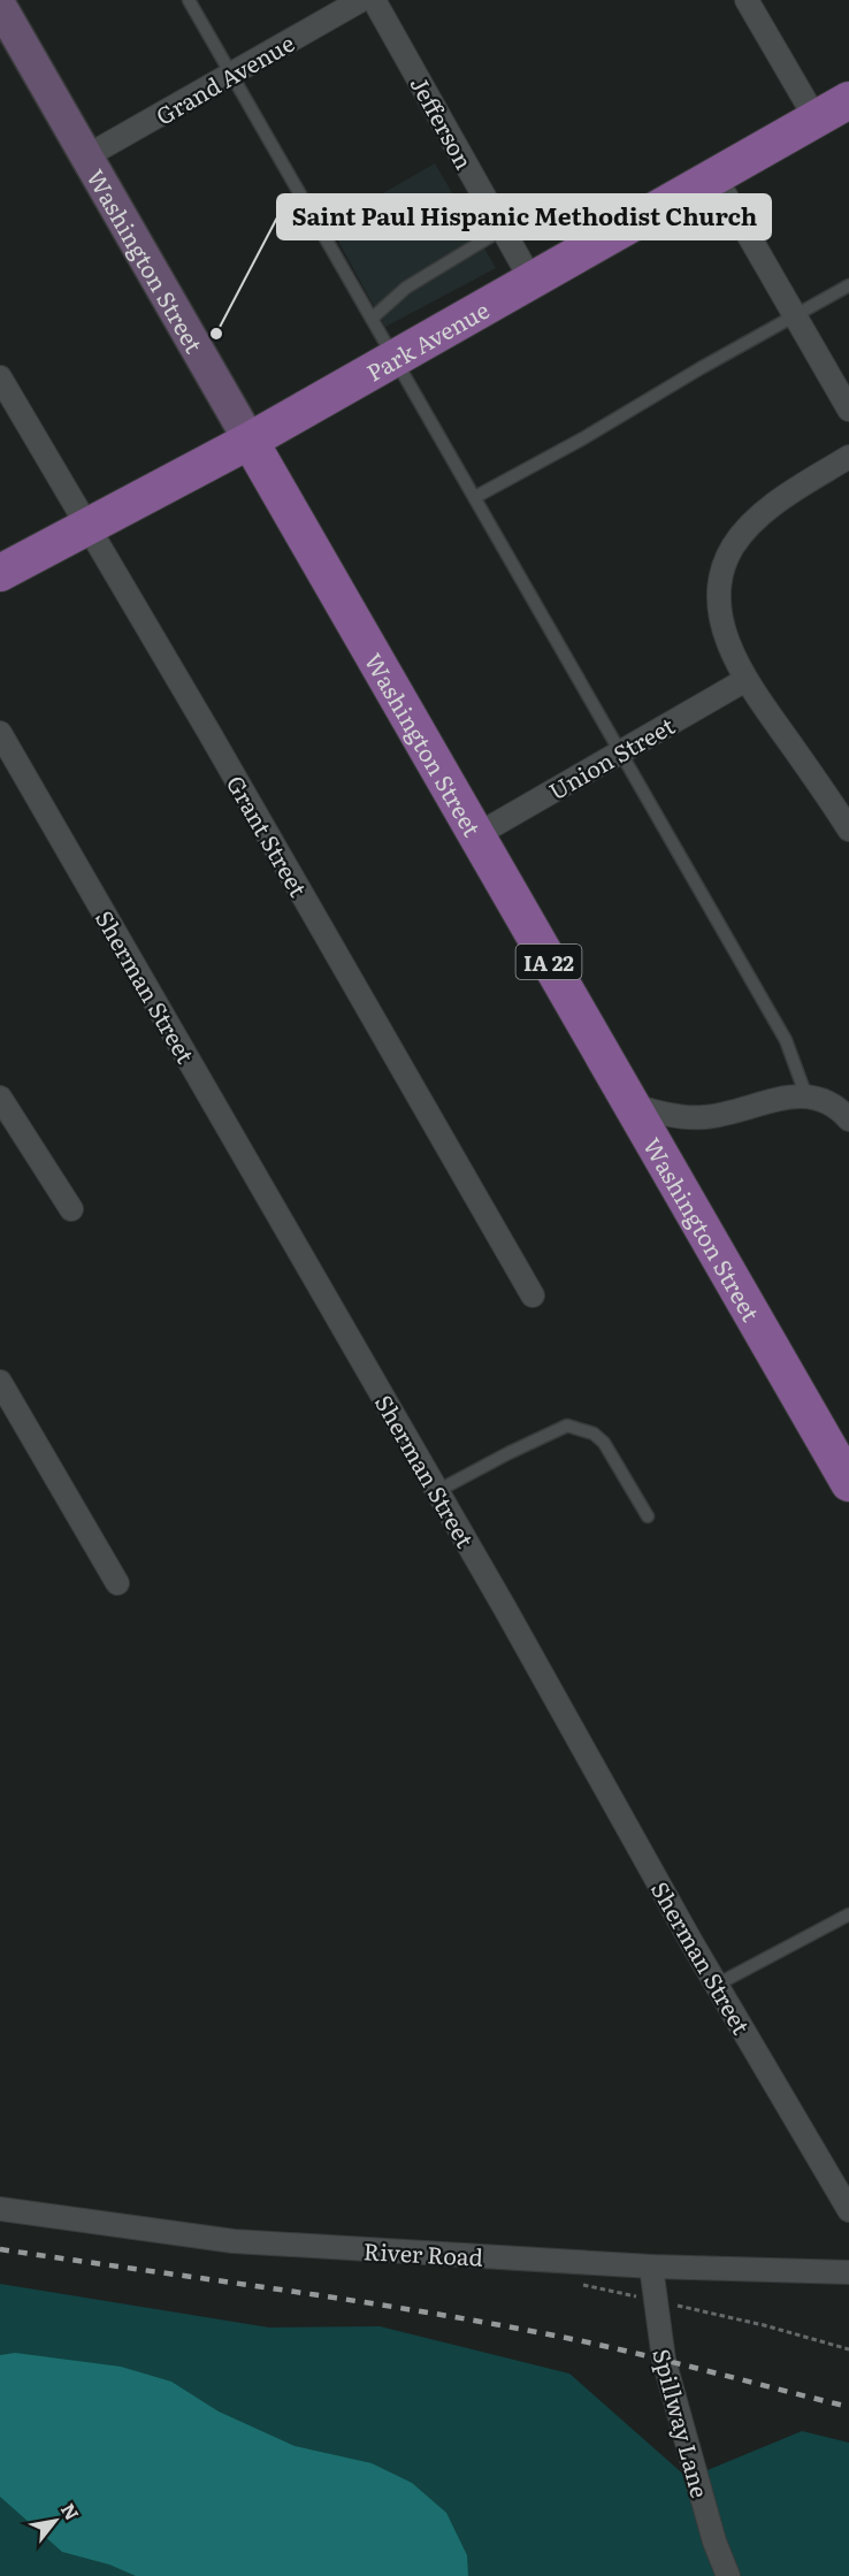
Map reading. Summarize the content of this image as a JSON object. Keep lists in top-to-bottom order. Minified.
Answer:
{"streets":{"main road":["Washington Street","Park Avenue","IA 22"],"street":["Grand Avenue","Jefferson","Union Street","Grant Street","Sherman Street","River Road","Spillway Lane"]},"crossings":[["Grand Avenue","Washington Street"],["Jefferson","Park Avenue"],["Washington Street","Park Avenue"],["Washington Street","Union Street"],["Park Avenue","Grant Street"],["River Road","Spillway Lane"]],"places":["Saint Paul Hispanic Methodist Church"],"north":"top right"}
